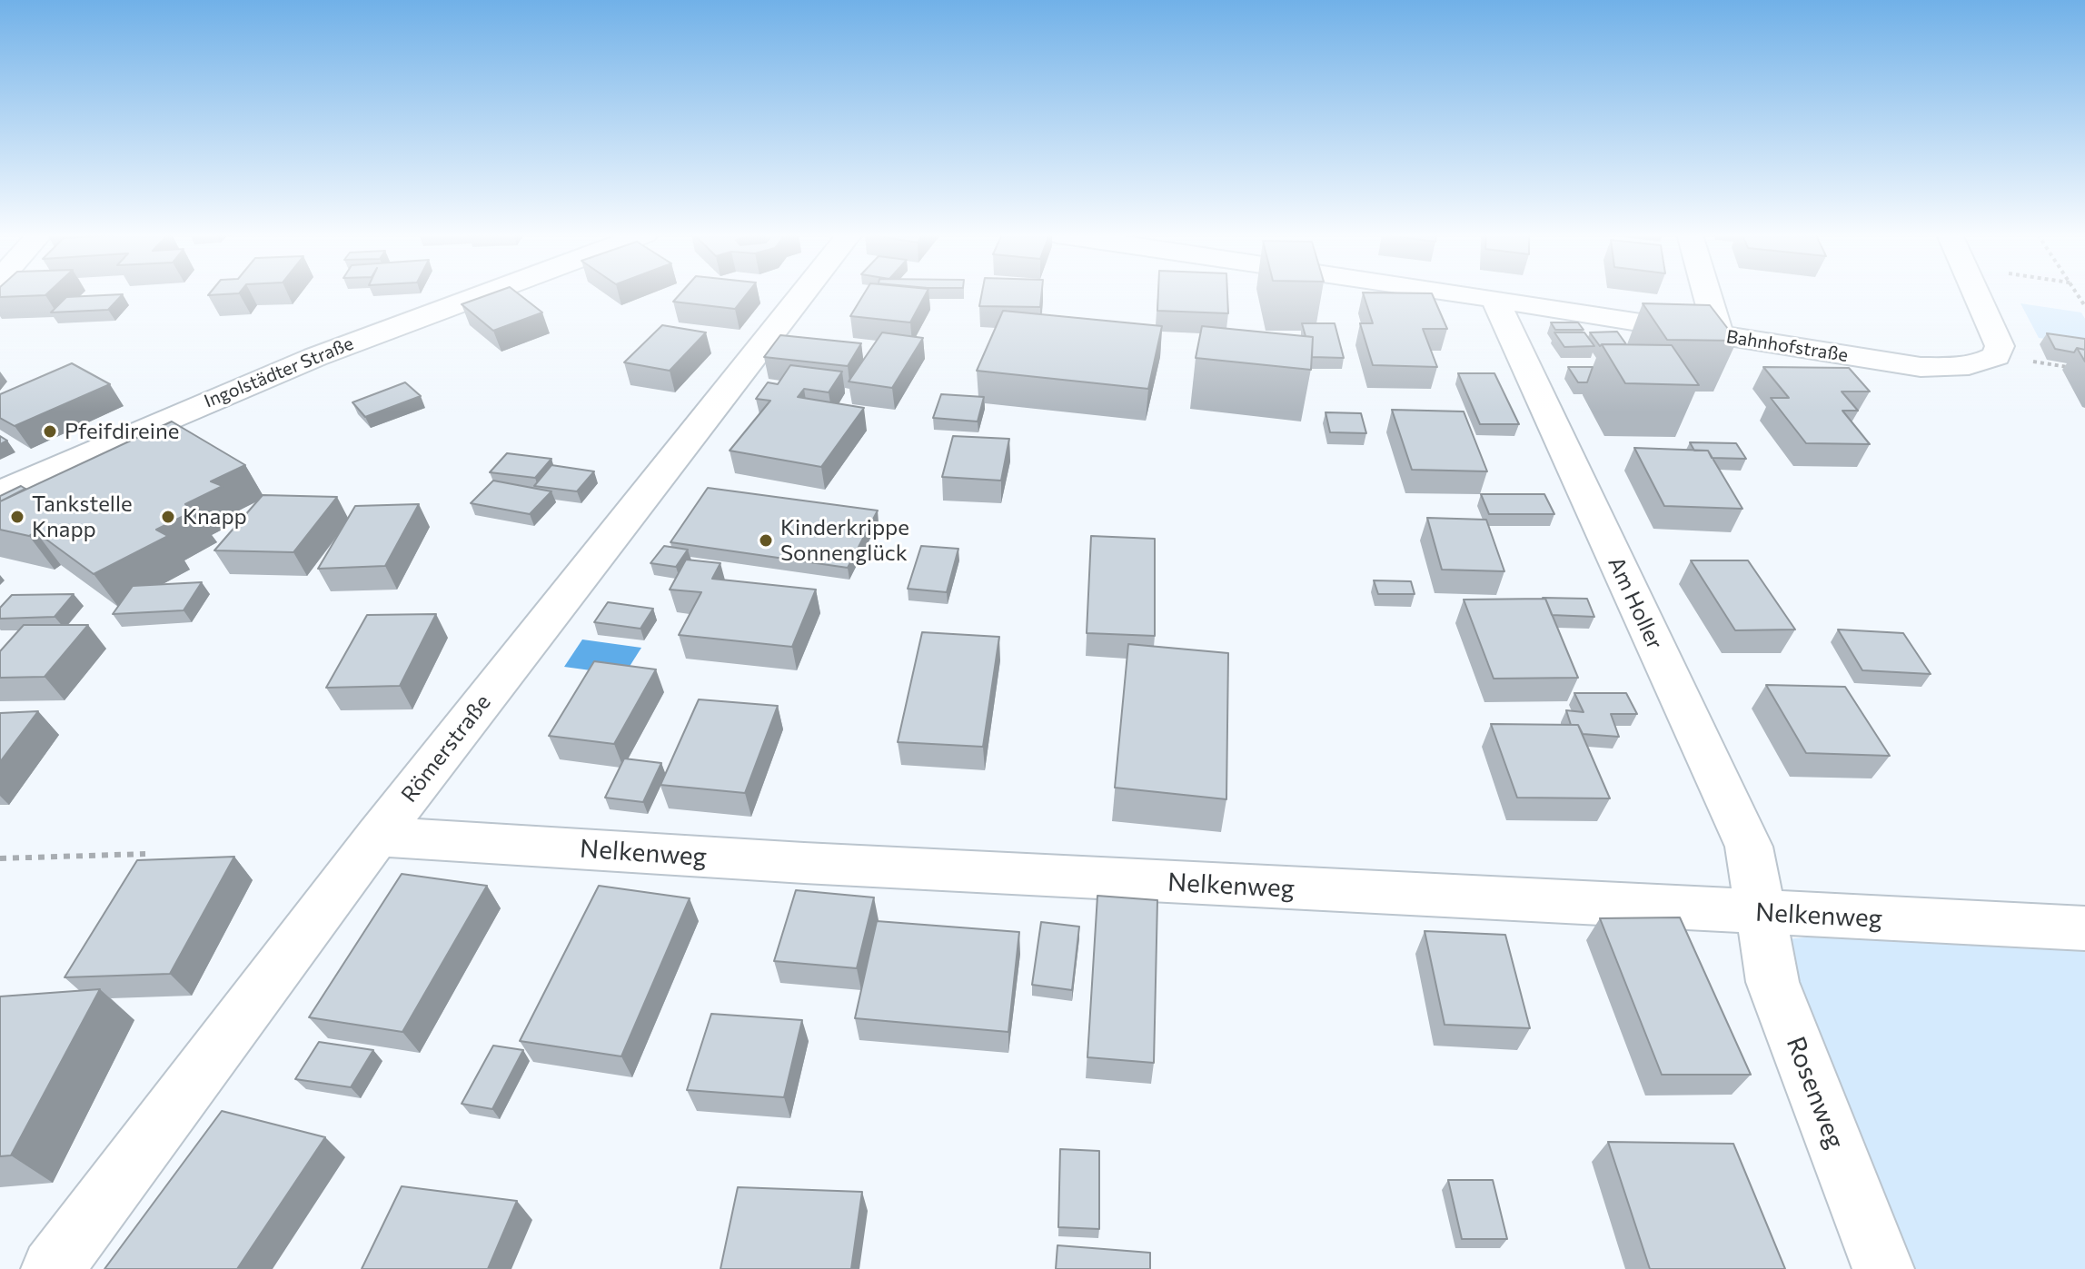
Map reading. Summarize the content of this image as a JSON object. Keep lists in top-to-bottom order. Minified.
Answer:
{"streets":{"street":["Bahnhofstraße","Ingolstädter Straße","Am Holler","Römerstraße","Nelkenweg","Rosenweg"]},"crossings":[["Bahnhofstraße","Am Holler"],["Am Holler","Nelkenweg"],["Am Holler","Rosenweg"],["Römerstraße","Nelkenweg"],["Nelkenweg","Rosenweg"]],"places":["Pfeifdireine","Tankstelle Knapp","Knapp","Kinderkrippe Sonnenglück"]}
